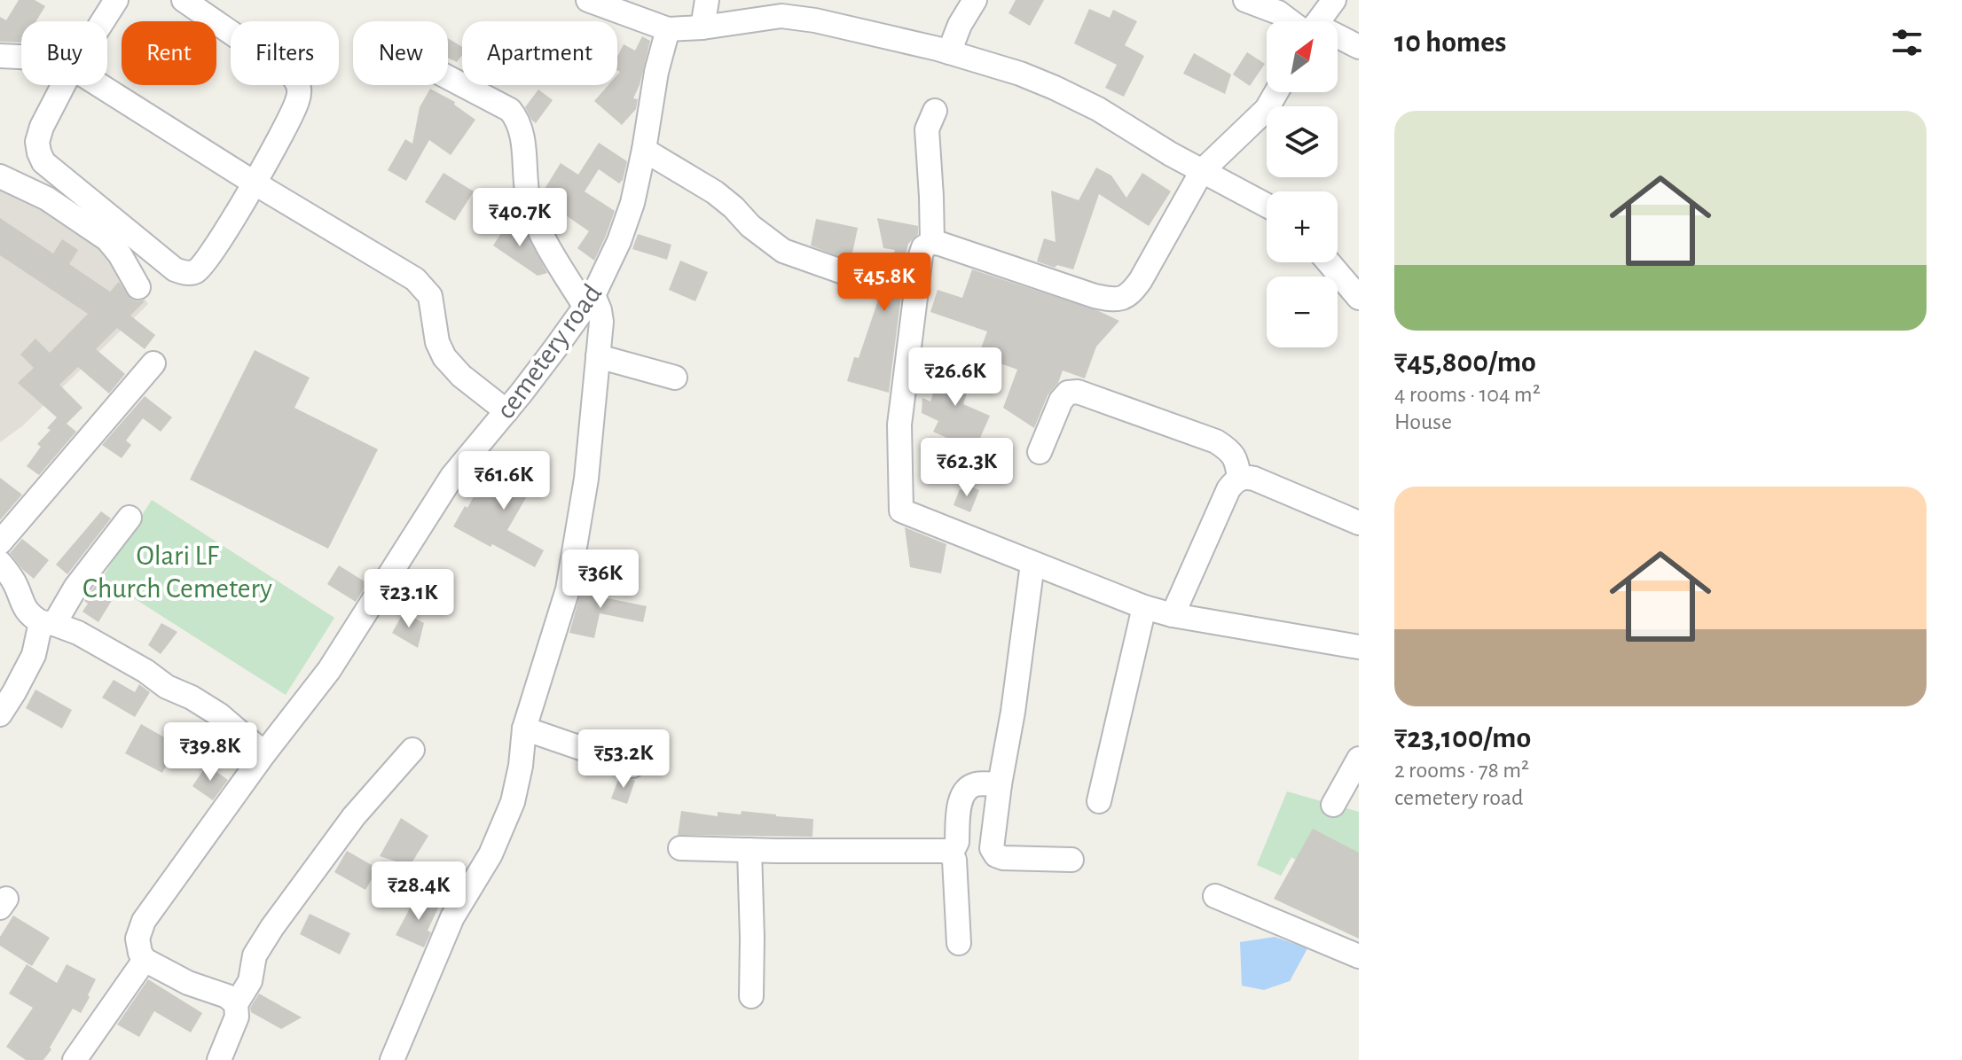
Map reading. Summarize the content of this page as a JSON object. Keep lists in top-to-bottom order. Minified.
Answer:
{"streets":{"street":["cemetery road"]},"parks":["Olari LF Church Cemetery"],"north":"top right","page":{"heading":"10 homes","map_buttons":["+","−"],"chip":["Buy","Rent","Filters","New","Apartment"],"list":[{"name":"₹45,800/mo","note":"4 rooms · 104 m² · House"},{"name":"₹23,100/mo","note":"2 rooms · 78 m² · cemetery road"}],"price":["₹40.7K","₹45.8K","₹26.6K","₹62.3K","₹61.6K","₹36K","₹23.1K","₹39.8K","₹53.2K","₹28.4K"]}}
